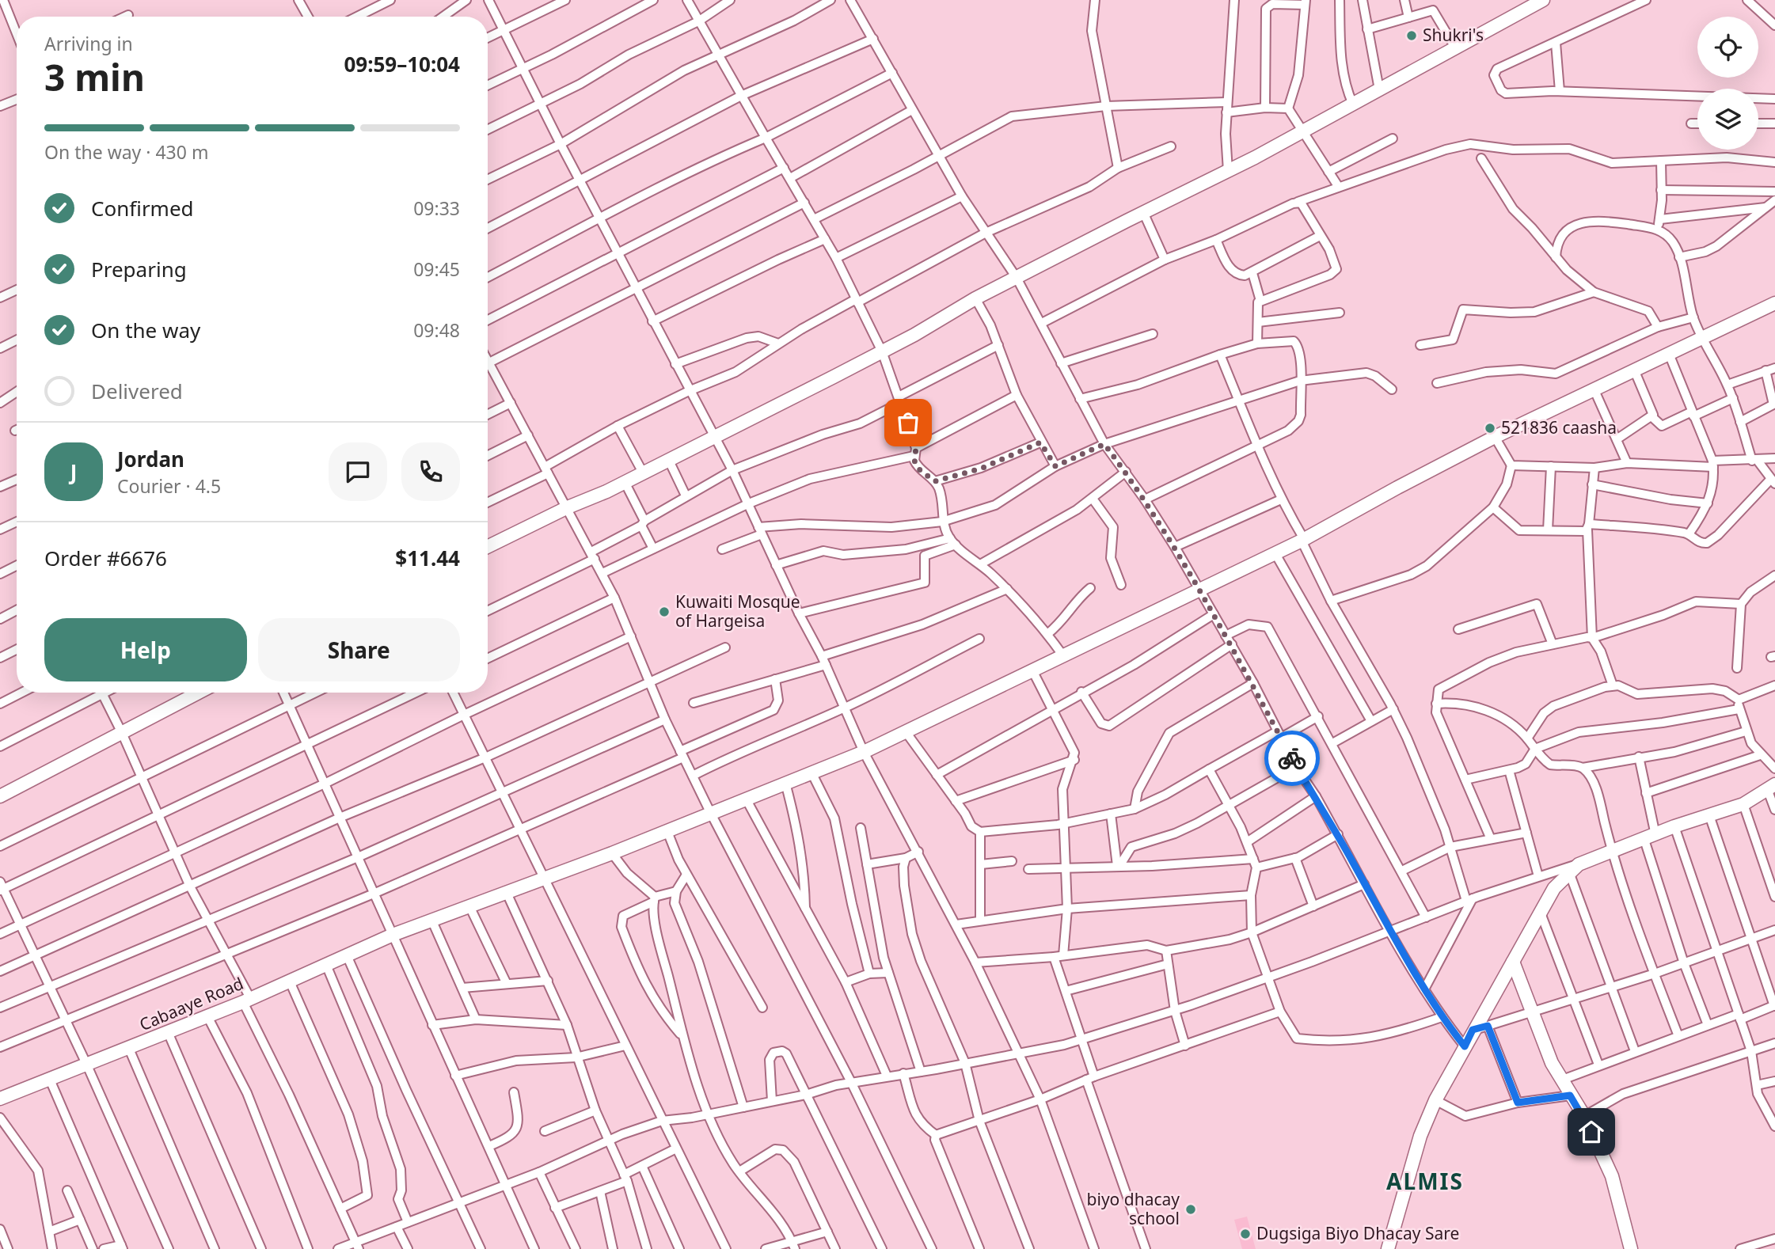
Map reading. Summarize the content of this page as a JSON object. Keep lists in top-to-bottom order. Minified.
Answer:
{"streets":{"street":["Cabaaye Road"]},"districts":["ALMIS"],"places":["Shukri's","521836 caasha","Kuwaiti Mosque of Hargeisa","biyo dhacay school","Dugsiga Biyo Dhacay Sare"],"page":{"heading":["3 min","Arriving in","09:59–10:04"],"panel":["Jordan","Courier · 4.5","Order #6676","$11.44"],"bar":"On the way · 430 m","list":[["Confirmed","09:33"],["Preparing","09:45"],["On the way","09:48"],"Delivered"],"round":"J","buttons":["Help","Share"]}}
